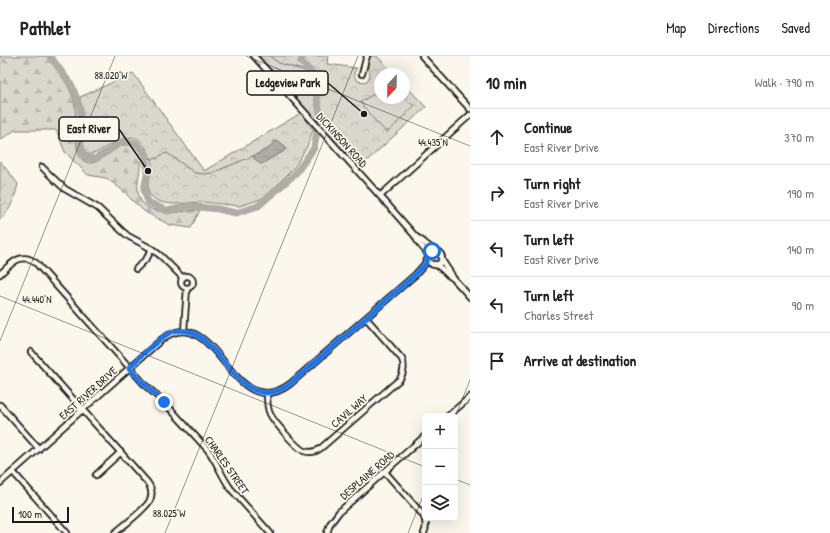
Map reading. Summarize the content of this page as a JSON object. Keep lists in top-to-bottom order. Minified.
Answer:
{"streets":{"street":["DICKINSON ROAD","EAST RIVER DRIVE","CAVIL WAY","CHARLES STREET","DESPLAINE ROAD"]},"crossings":[["EAST RIVER DRIVE","CHARLES STREET"]],"places":["Ledgeview Park","East River"],"scale_bar":"100 m","north":"bottom","page":{"header":"Pathlet","nav":["Map","Directions","Saved"],"heading":["10 min","Walk · 790 m"],"list":[["Continue","East River Drive","370 m"],["Turn right","East River Drive","190 m"],["Turn left","East River Drive","140 m"],["Turn left","Charles Street","90 m"],"Arrive at destination"],"map_buttons":["+","−"],"scale":"100 m"},"coordinates":["88.020°W","44.435°N","44.440°N","88.025°W"]}
